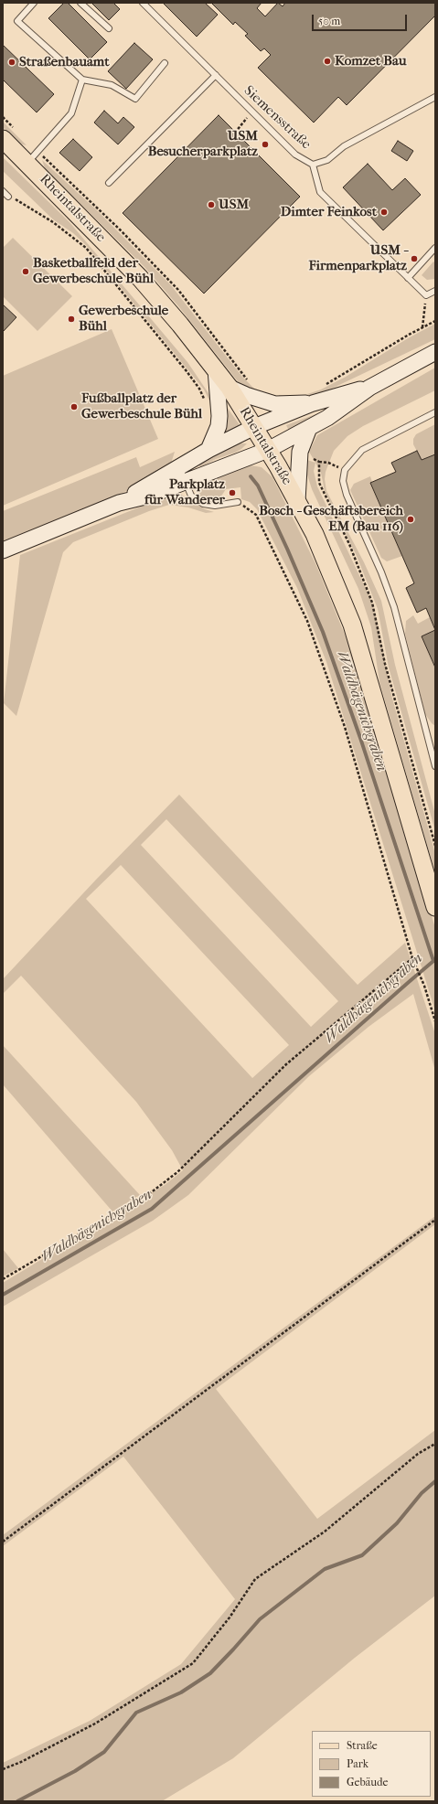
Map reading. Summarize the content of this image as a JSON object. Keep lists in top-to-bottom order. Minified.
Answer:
{"streets":{"main road":["Rheintalstraße"],"lane":["Siemensstraße"]},"water":["Waldhägenichgraben"],"places":["Komzet Bau","Straßenbauamt","USM Besucherparkplatz","USM","Dimter Feinkost","USM - Firmenparkplatz","Basketballfeld der Gewerbeschule Bühl","Gewerbeschule Bühl","Fußballplatz der Gewerbeschule Bühl","Parkplatz für Wanderer","Bosch - Geschäftsbereich EM (Bau 116)"],"legend":["Straße","Park","Gebäude"],"scale_bar":"50 m"}
